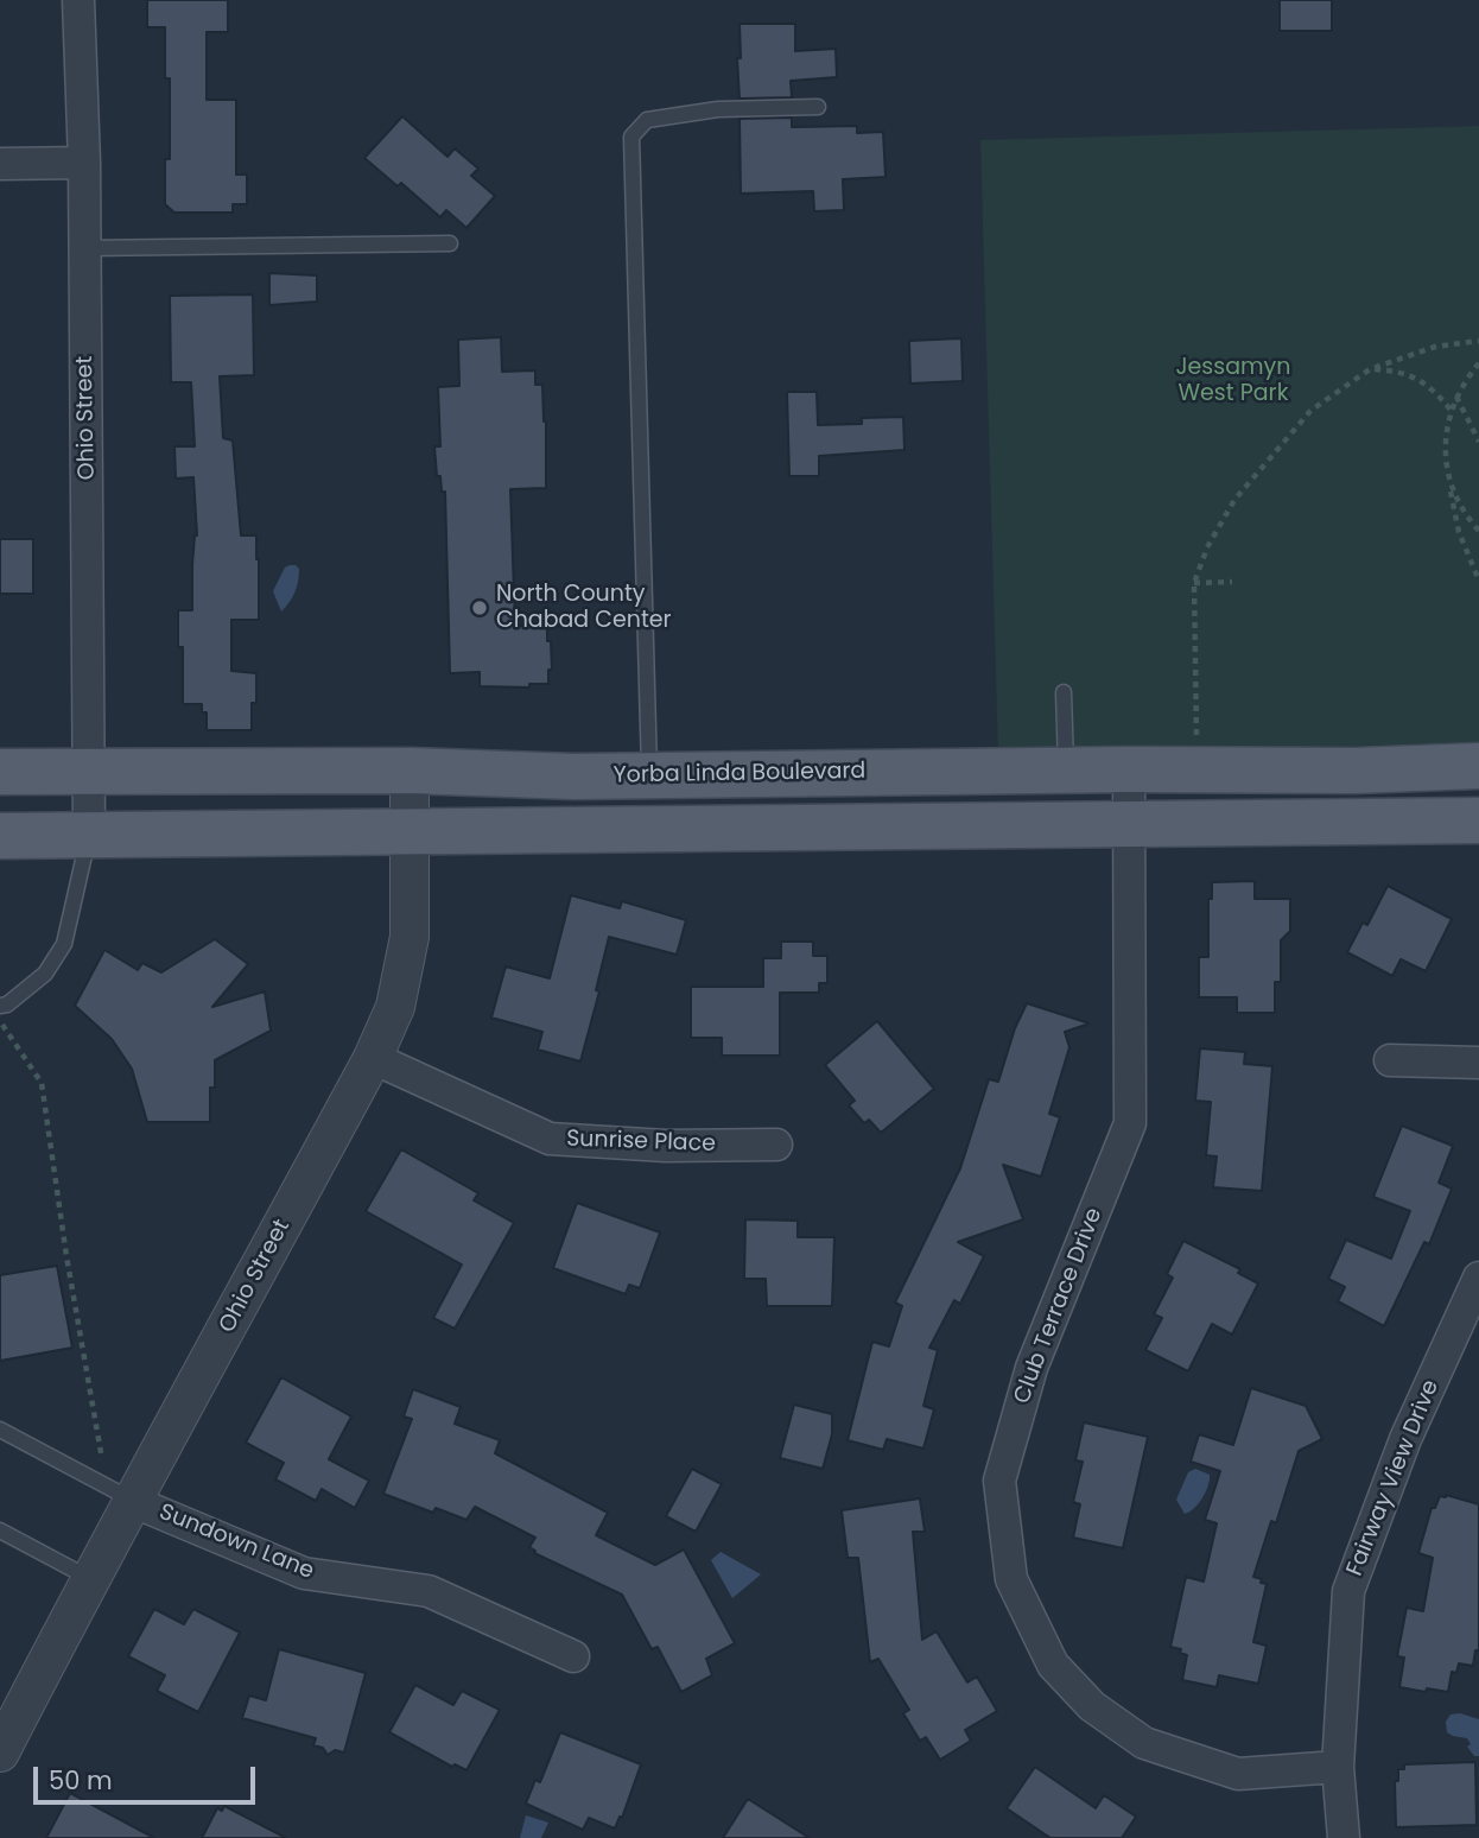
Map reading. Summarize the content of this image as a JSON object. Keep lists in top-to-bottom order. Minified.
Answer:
{"streets":{"main road":["Yorba Linda Boulevard"],"street":["Ohio Street","Sunrise Place","Club Terrace Drive","Fairway View Drive","Sundown Lane"]},"crossings":[["Ohio Street","Yorba Linda Boulevard"],["Ohio Street","Sunrise Place"],["Ohio Street","Sundown Lane"],["Yorba Linda Boulevard","Club Terrace Drive"],["Club Terrace Drive","Fairway View Drive"]],"parks":["Jessamyn West Park"],"places":["North County Chabad Center"],"scale_bar":"50 m"}
